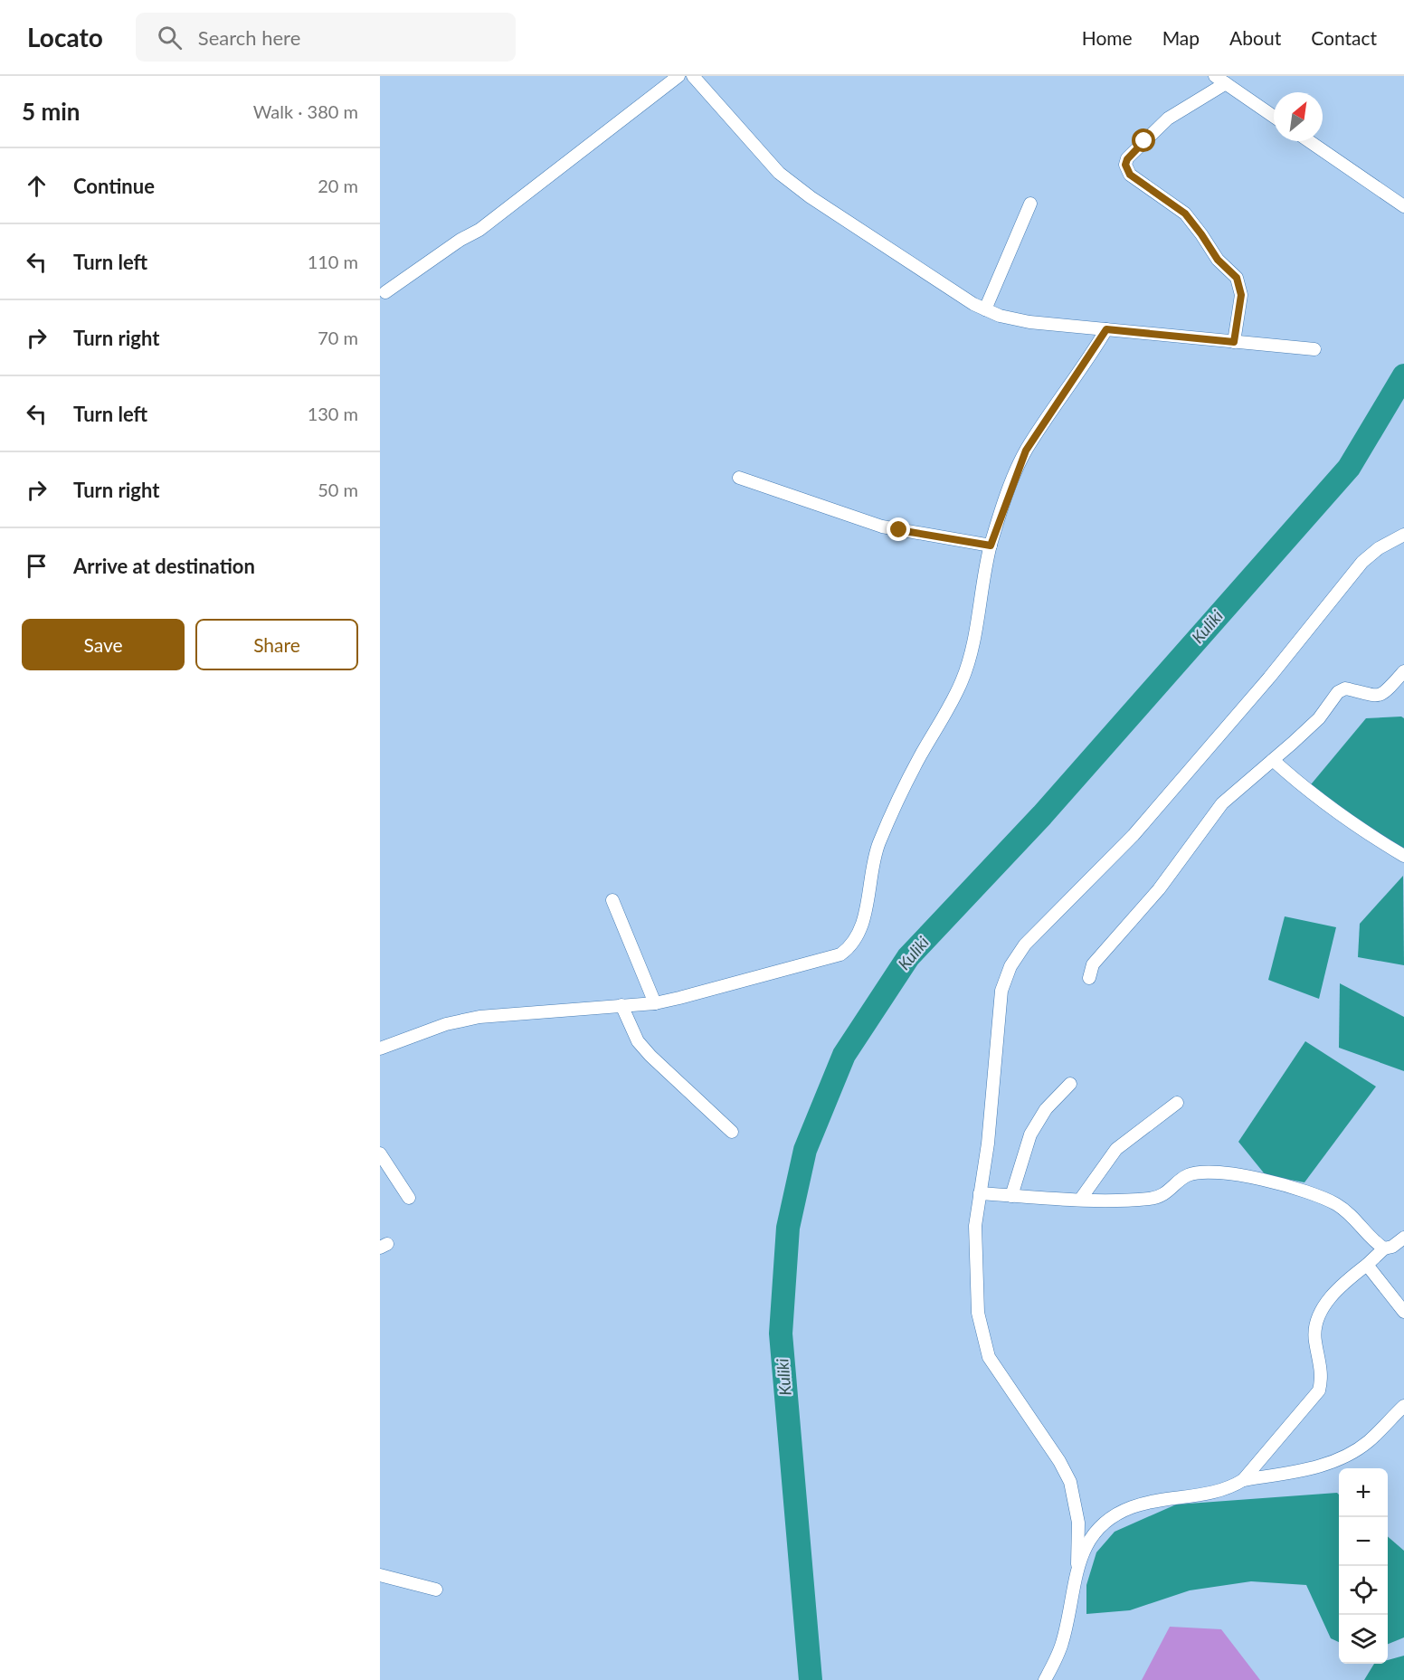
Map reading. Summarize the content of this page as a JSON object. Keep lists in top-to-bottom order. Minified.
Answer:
{"water":["Kuliki"],"north":"top right","page":{"header":"Locato","search":"Search here","nav":["Home","Map","About","Contact"],"heading":["5 min","Walk · 380 m"],"list":[["Continue","20 m"],["Turn left","110 m"],["Turn right","70 m"],["Turn left","130 m"],["Turn right","50 m"],"Arrive at destination"],"buttons":["Save","Share"],"map_buttons":["+","−"]}}
